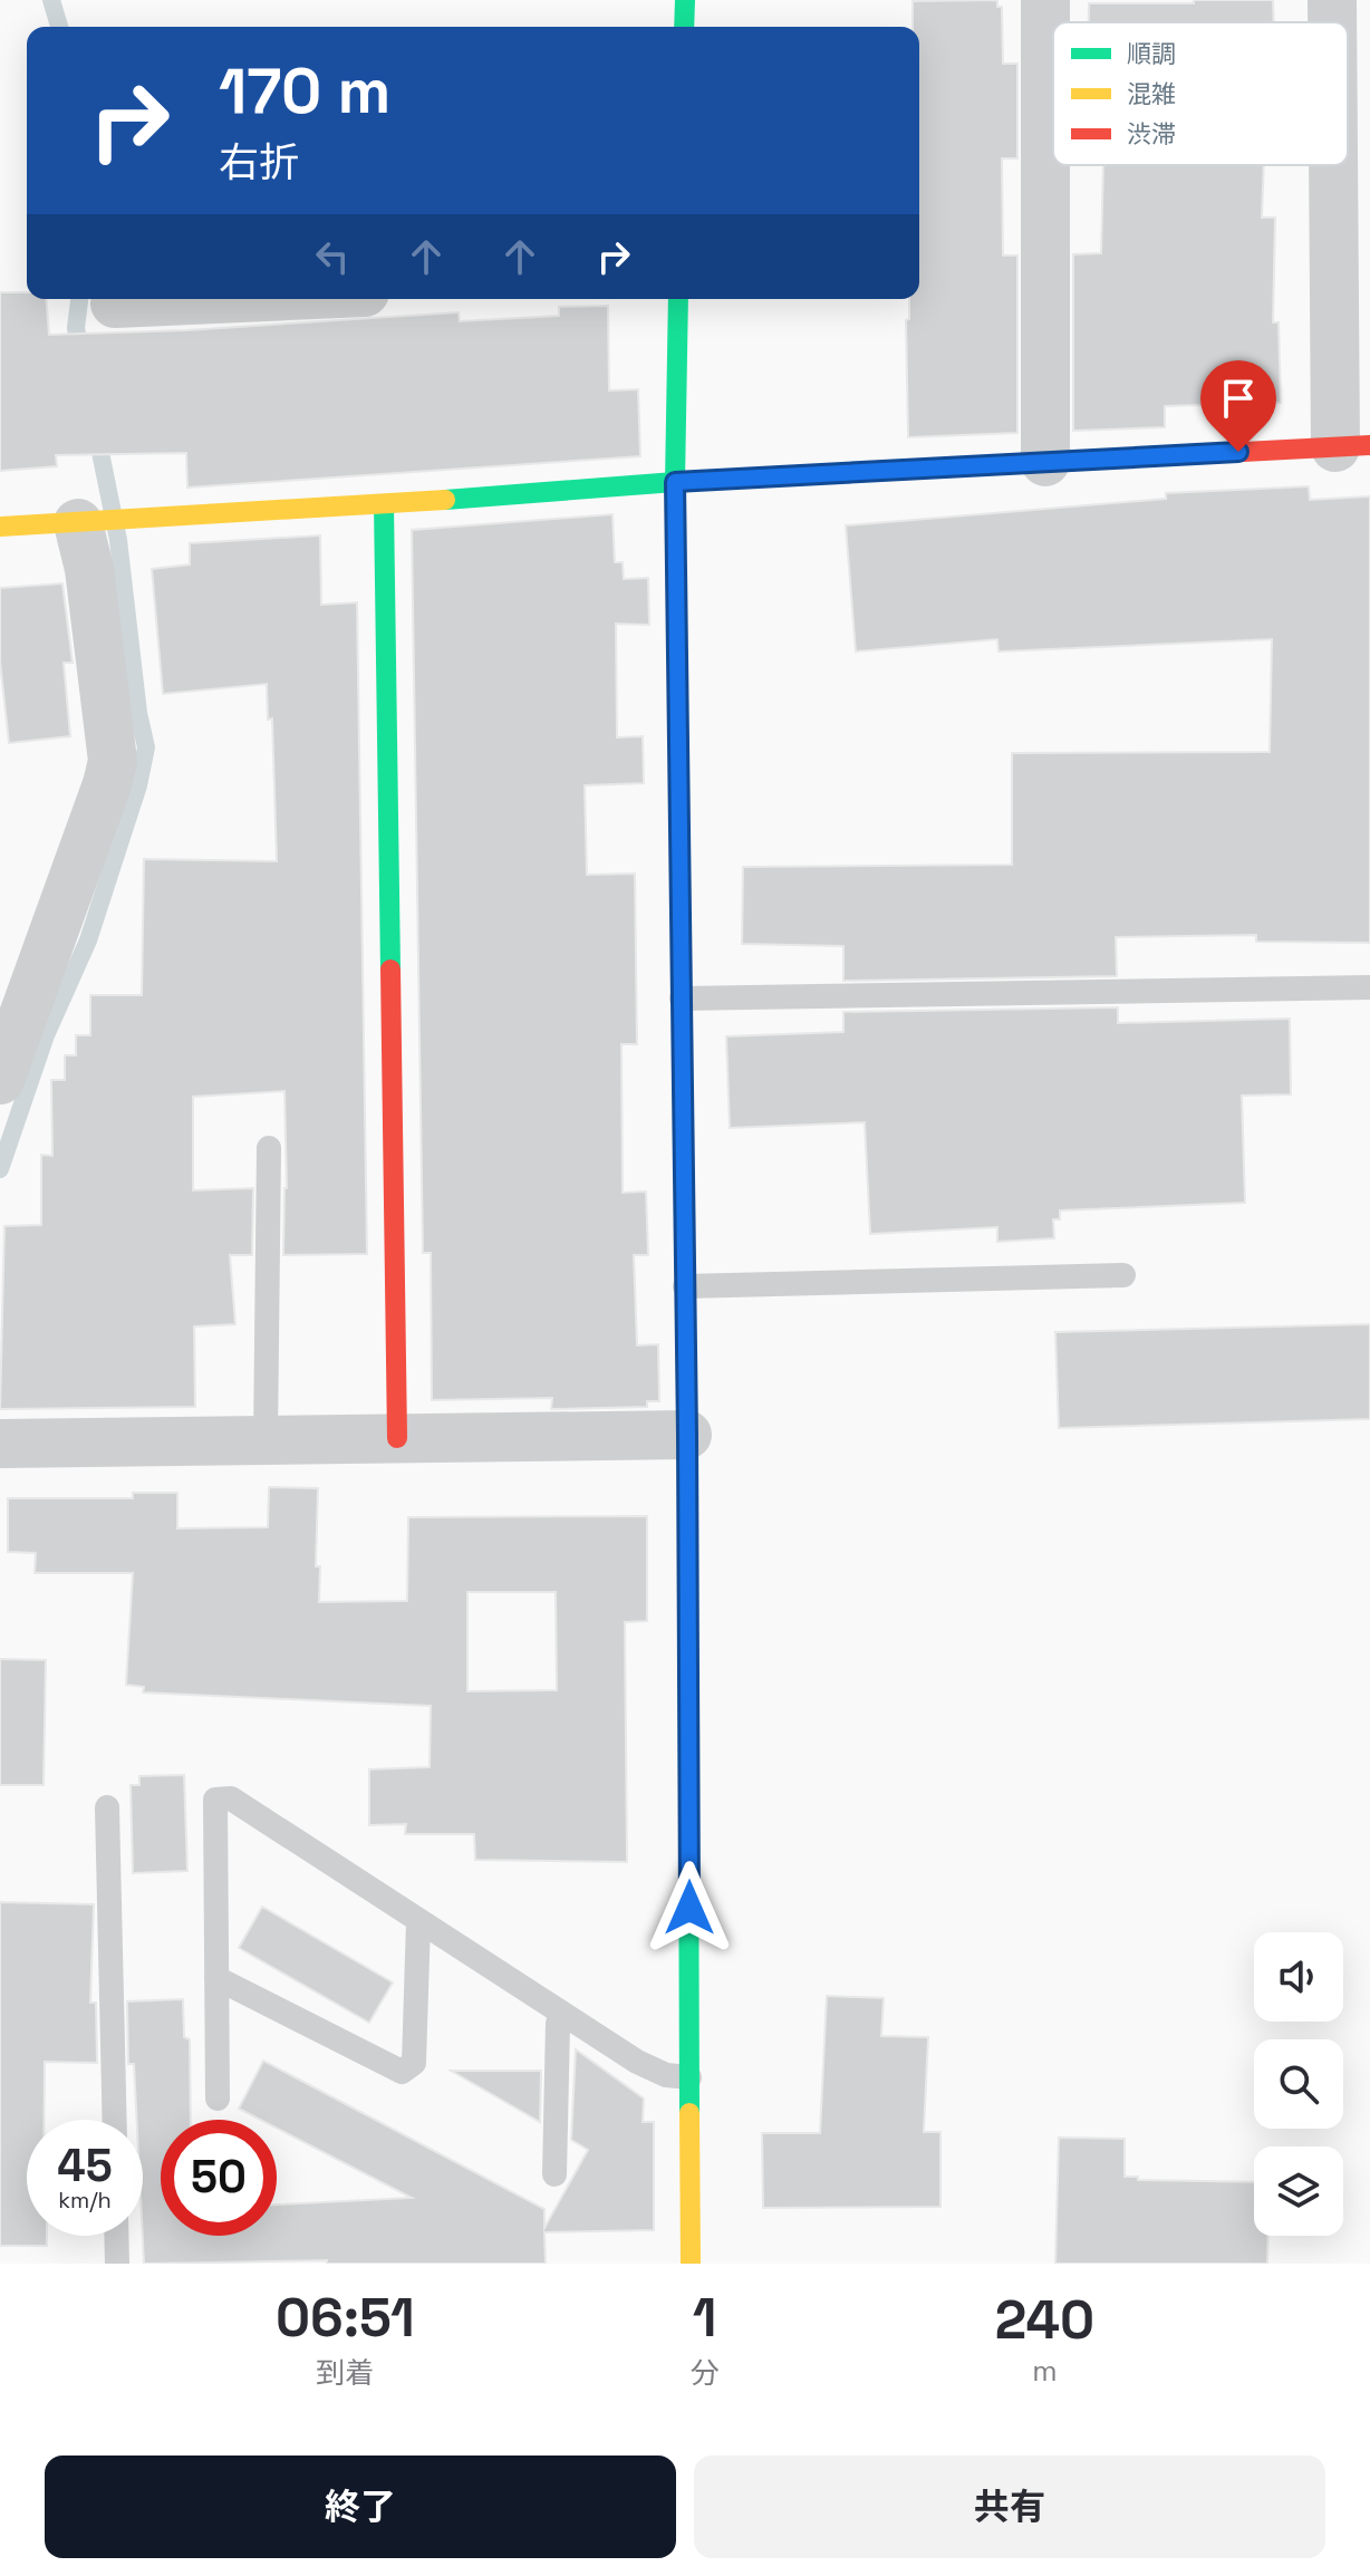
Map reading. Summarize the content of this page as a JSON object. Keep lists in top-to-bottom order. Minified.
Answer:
{"legend":["順調","混雑","渋滞"],"page":{"turn":["170 m","右折"],"speed":"45 km/h","limit":"50","eta":["06:51","到着","1","分","240","m"],"buttons":["終了","共有"]}}
